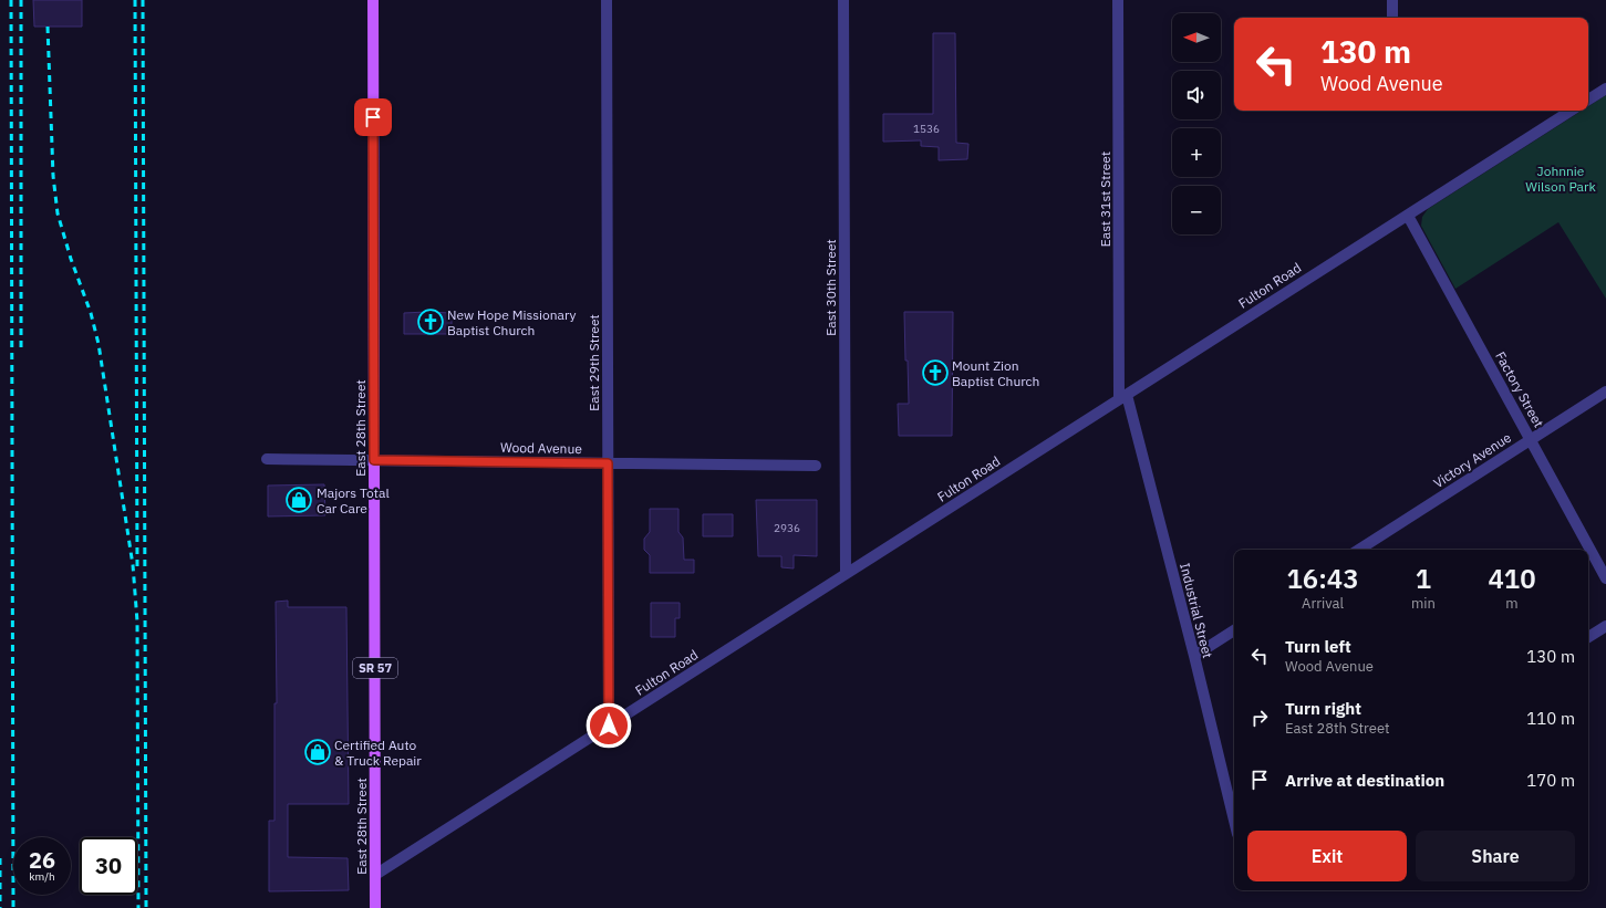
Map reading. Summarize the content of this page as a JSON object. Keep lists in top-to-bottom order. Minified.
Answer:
{"streets":{"main road":["East 28th Street","SR 57"],"street":["East 31st Street","Fulton Road","East 30th Street","East 29th Street","Factory Street","Wood Avenue","Victory Avenue","Industrial Street"]},"crossings":[["East 31st Street","Fulton Road"],["East 31st Street","Industrial Street"],["Fulton Road","East 30th Street"],["Fulton Road","East 29th Street"],["Fulton Road","Factory Street"],["Fulton Road","East 28th Street"],["Fulton Road","Industrial Street"],["East 29th Street","Wood Avenue"],["Factory Street","Victory Avenue"],["East 28th Street","Wood Avenue"]],"parks":["Johnnie Wilson Park"],"places":{"church":["New Hope Missionary Baptist Church","Mount Zion Baptist Church"],"shop":["Majors Total Car Care","Certified Auto & Truck Repair"]},"house_numbers":["1536","2936"],"north":"left","page":{"map_buttons":["+","−"],"turn":["130 m","Wood Avenue"],"eta":["16:43","Arrival","1","min","410","m"],"list":[{"name":"Turn left","note":"Wood Avenue","value":"130 m"},{"name":"Turn right","note":"East 28th Street","value":"110 m"},{"name":"Arrive at destination","value":"170 m"}],"buttons":["Exit","Share"],"speed":"26 km/h","limit":"30"}}
